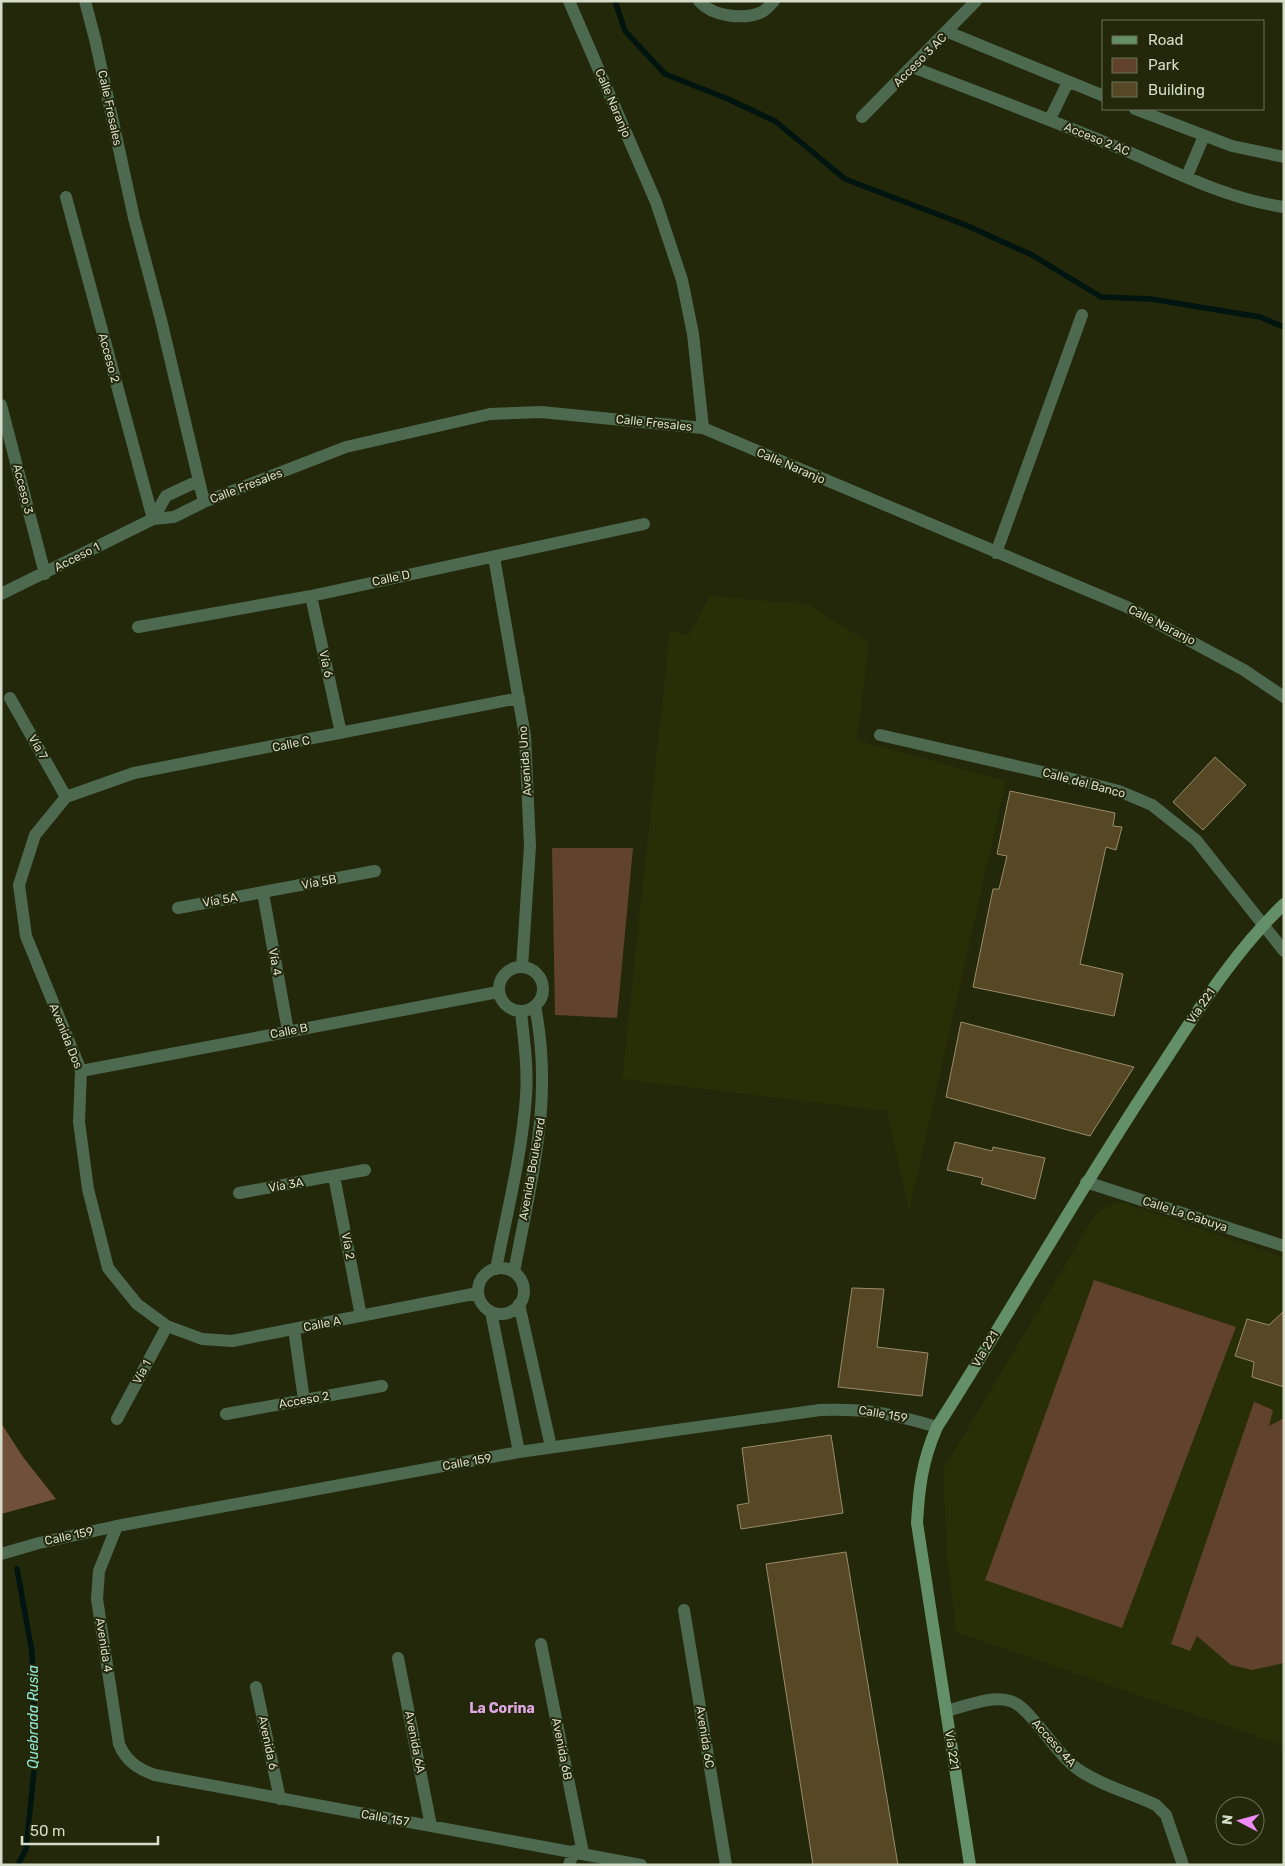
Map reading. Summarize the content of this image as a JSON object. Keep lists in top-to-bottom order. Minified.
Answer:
{"streets":{"main road":["Vía 221"],"street":["Acceso 3 AC","Calle Naranjo","Calle Fresales","Acceso 2 AC","Acceso 2","Acceso 3","Acceso 1","Calle D","Vía 6","Calle C","Vía 7","Avenida Uno","Calle del Banco","Vía 5B","Vía 5A","Vía 4","Calle B","Avenida Dos","Avenida Boulevard","Vía 3A","Calle La Cabuya","Vía 2","Calle A","Vía 1","Calle 159","Avenida 4","Avenida 6C","Avenida 6A","Avenida 6","Acceso 4A","Avenida 6B","Calle 157"]},"crossings":[["Acceso 3 AC","Acceso 2 AC"],["Calle Naranjo","Calle Fresales"],["Calle Fresales","Acceso 1"],["Acceso 2","Acceso 1"],["Acceso 3","Acceso 1"],["Calle D","Vía 6"],["Calle D","Avenida Uno"],["Vía 6","Calle C"],["Calle C","Vía 7"],["Calle C","Avenida Uno"],["Calle C","Avenida Dos"],["Vía 7","Avenida Dos"],["Avenida Uno","Calle B"],["Avenida Uno","Avenida Boulevard"],["Calle del Banco","Vía 221"],["Vía 5B","Vía 5A"],["Vía 5B","Vía 4"],["Vía 5A","Vía 4"],["Vía 4","Calle B"],["Vía 221","Calle La Cabuya"],["Vía 221","Calle 159"],["Vía 221","Acceso 4A"],["Calle B","Avenida Dos"],["Calle B","Avenida Boulevard"],["Avenida Dos","Calle A"],["Avenida Dos","Vía 1"],["Avenida Boulevard","Calle A"],["Vía 3A","Vía 2"],["Vía 2","Calle A"],["Calle A","Vía 1"],["Calle 159","Avenida 4"],["Avenida 4","Calle 157"],["Avenida 6A","Calle 157"],["Avenida 6","Calle 157"],["Avenida 6B","Calle 157"]],"districts":["La Corina"],"water":["Quebrada Rusia"],"legend":["Road","Park","Building"],"scale_bar":"50 m","north":"left"}
